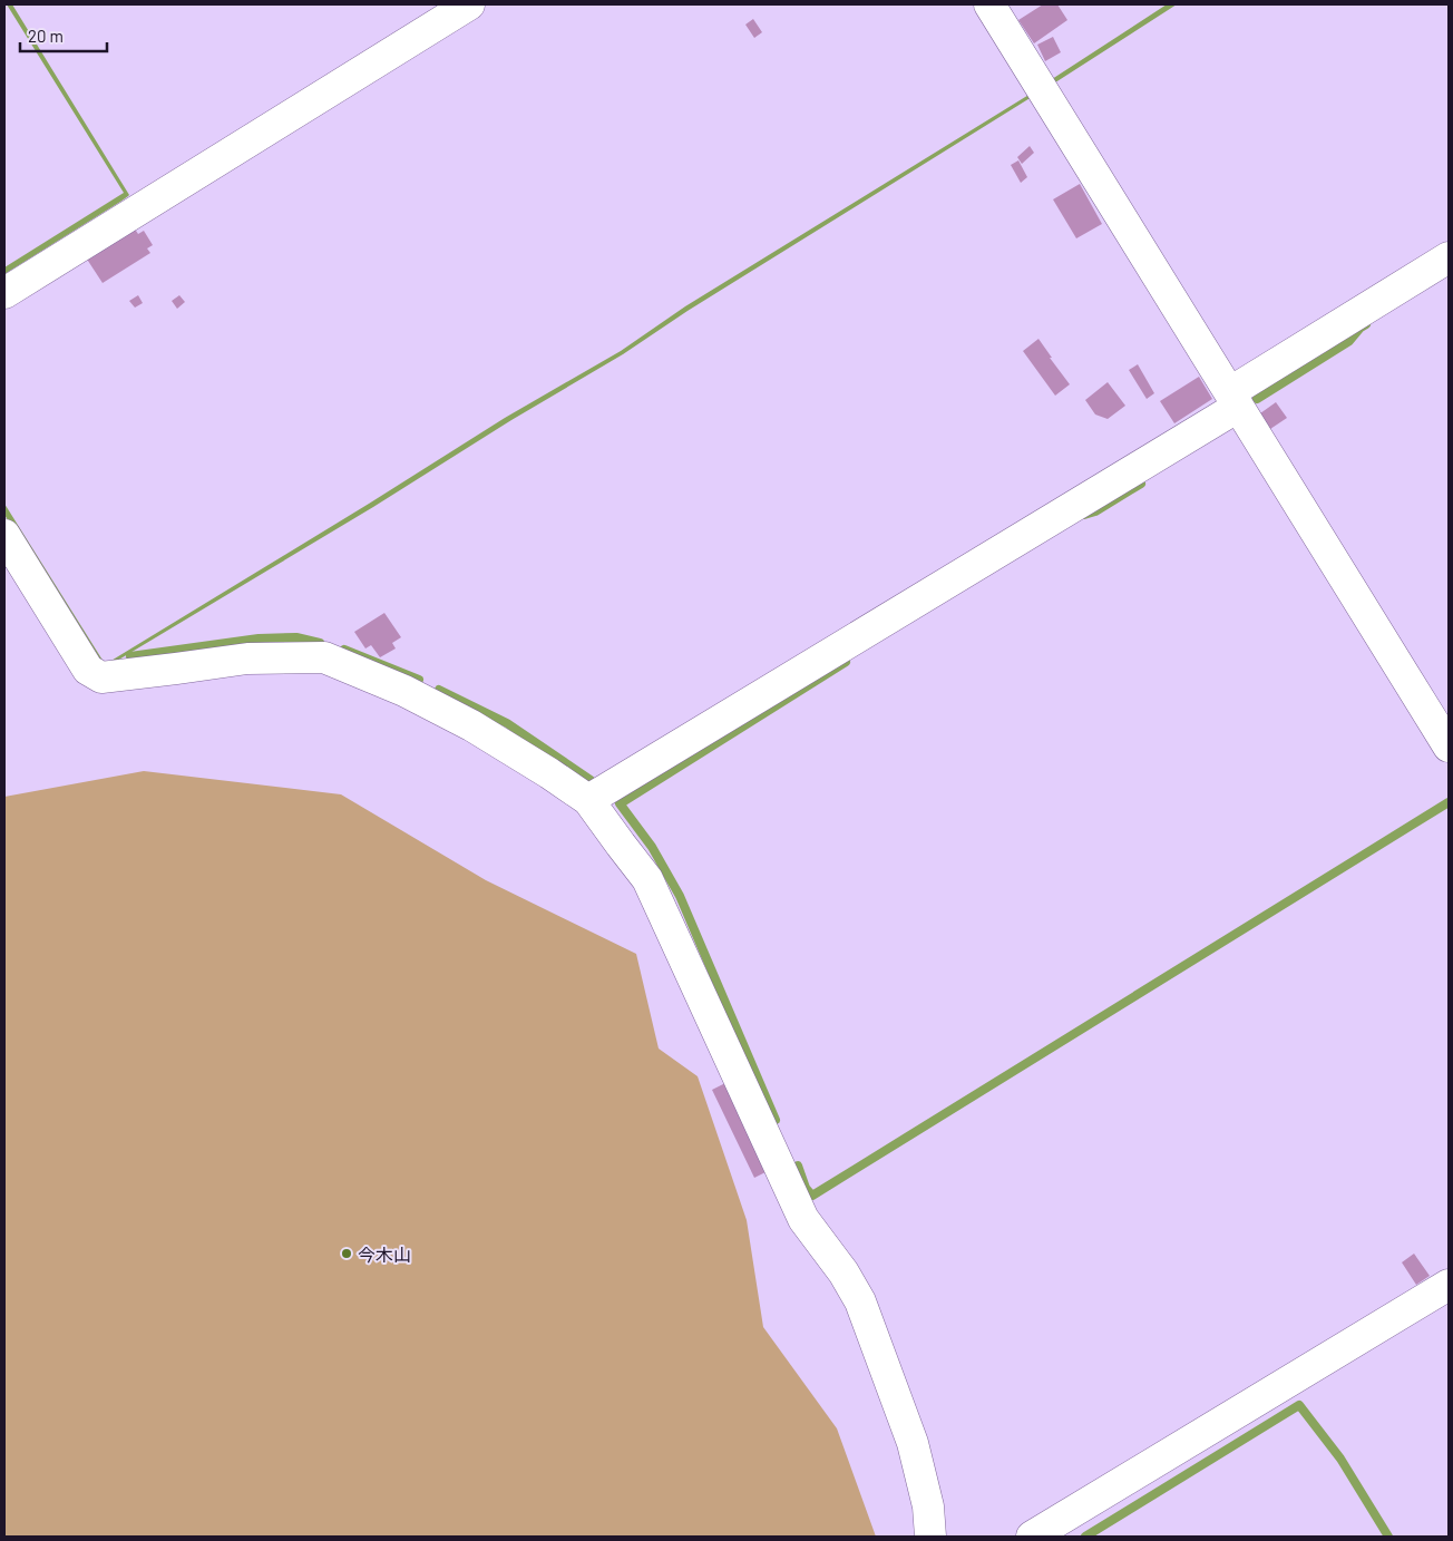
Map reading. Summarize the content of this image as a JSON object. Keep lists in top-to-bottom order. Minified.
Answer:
{"places":["今木山"],"scale_bar":"20 m"}
